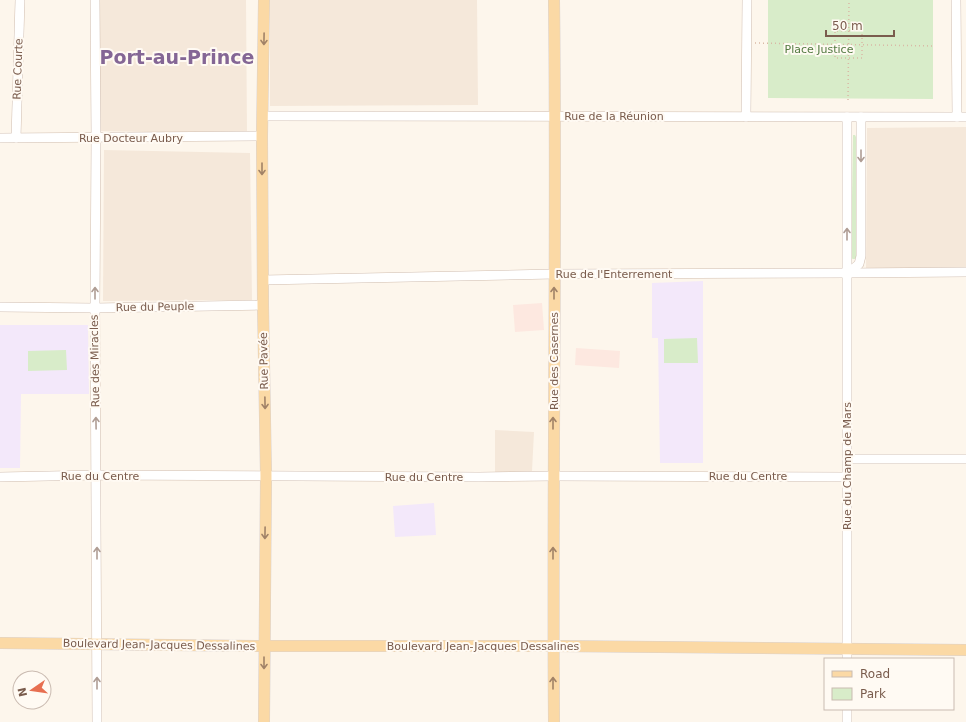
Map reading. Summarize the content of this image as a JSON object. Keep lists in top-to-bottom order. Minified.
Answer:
{"streets":{"main road":["Rue Pavée","Rue des Casernes","Boulevard Jean-Jacques Dessalines"],"street":["Rue Courte","Rue de la Réunion","Rue Docteur Aubry","Rue de l'Enterrement","Rue du Peuple","Rue des Miracles","Rue du Champ de Mars","Rue du Centre"]},"crossings":[["Rue Courte","Rue Docteur Aubry"],["Rue de la Réunion","Rue Pavée"],["Rue de la Réunion","Rue des Casernes"],["Rue de la Réunion","Rue du Champ de Mars"],["Rue Docteur Aubry","Rue des Miracles"],["Rue Docteur Aubry","Rue Pavée"],["Rue de l'Enterrement","Rue Pavée"],["Rue de l'Enterrement","Rue des Casernes"],["Rue de l'Enterrement","Rue du Champ de Mars"],["Rue du Peuple","Rue des Miracles"],["Rue du Peuple","Rue Pavée"],["Rue des Miracles","Rue du Centre"],["Rue des Miracles","Boulevard Jean-Jacques Dessalines"],["Rue Pavée","Rue du Centre"],["Rue Pavée","Boulevard Jean-Jacques Dessalines"],["Rue des Casernes","Rue du Centre"],["Rue des Casernes","Boulevard Jean-Jacques Dessalines"],["Rue du Champ de Mars","Rue du Centre"],["Rue du Champ de Mars","Boulevard Jean-Jacques Dessalines"]],"one_way":["Rue des Miracles","Rue Pavée","Rue des Casernes"],"districts":["Port-au-Prince"],"parks":["Place Justice"],"legend":["Road","Park"],"scale_bar":"50 m","north":"left"}
